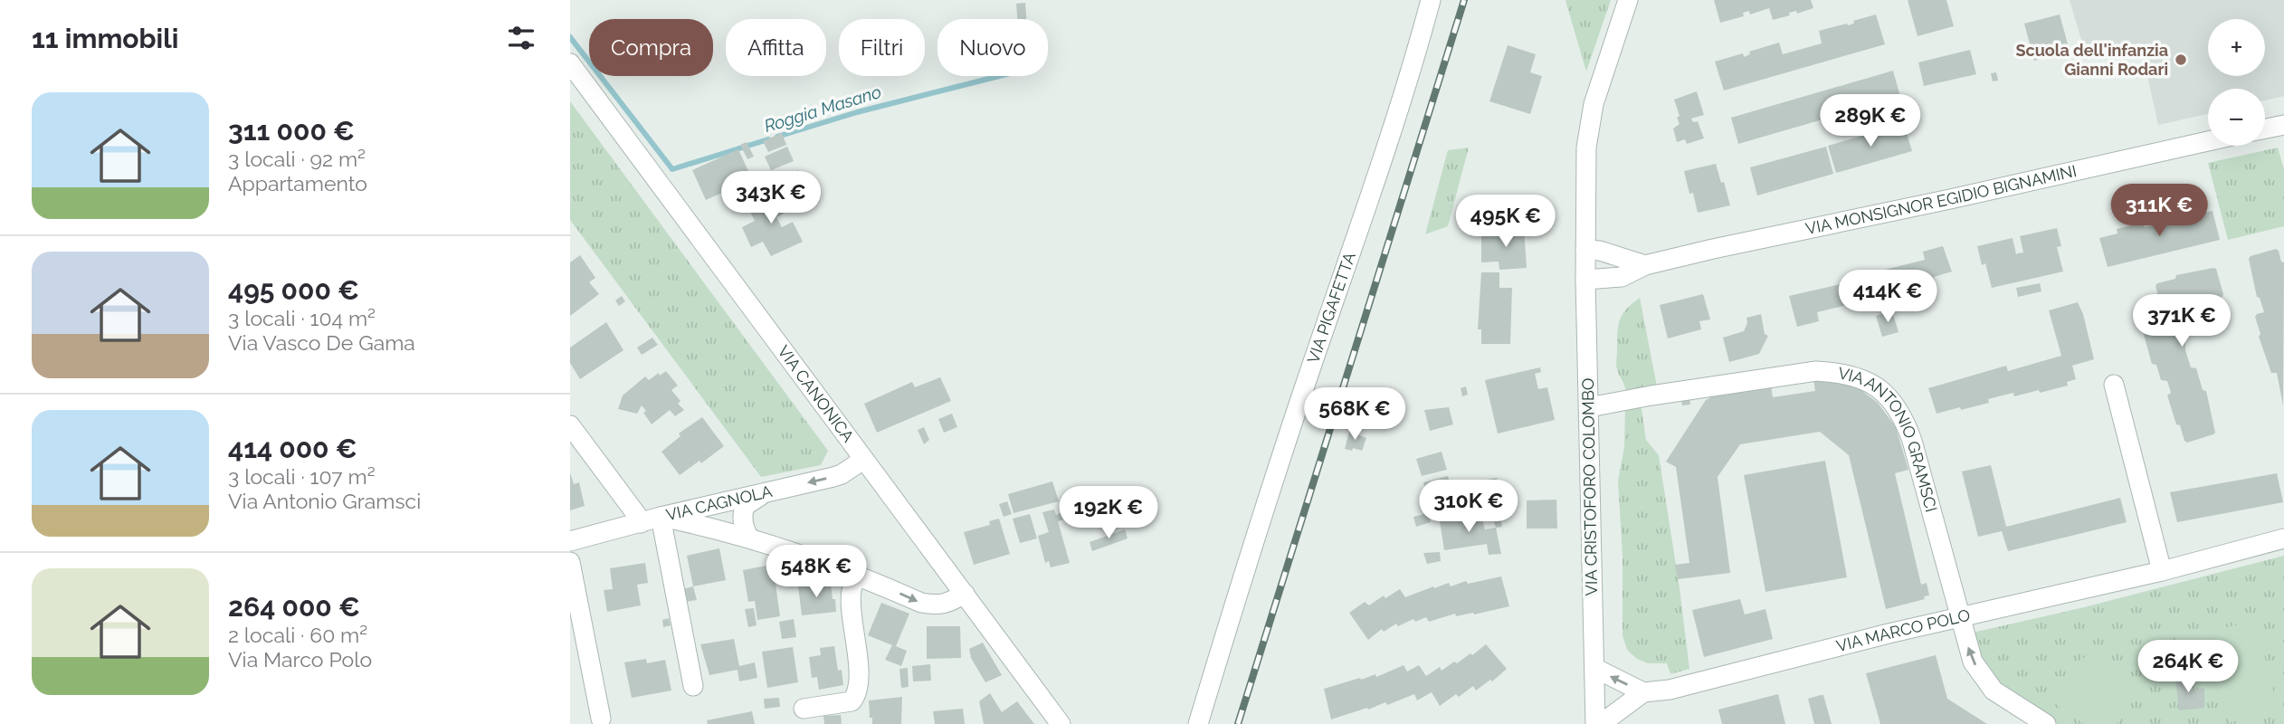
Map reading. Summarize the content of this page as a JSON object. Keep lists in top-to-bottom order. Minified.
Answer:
{"streets":{"street":["VIA MONSIGNOR EGIDIO BIGNAMINI","VIA PIGAFETTA","VIA CANONICA","VIA ANTONIO GRAMSCI","VIA CRISTOFORO COLOMBO","VIA CAGNOLA","VIA MARCO POLO"]},"crossings":[["VIA MONSIGNOR EGIDIO BIGNAMINI","VIA CRISTOFORO COLOMBO"],["VIA CANONICA","VIA CAGNOLA"],["VIA ANTONIO GRAMSCI","VIA CRISTOFORO COLOMBO"],["VIA ANTONIO GRAMSCI","VIA MARCO POLO"]],"water":["Roggia Masano"],"places":["Scuola dell'infanzia Gianni Rodari"],"page":{"heading":"11 immobili","map_buttons":["+","−"],"chip":["Compra","Affitta","Filtri","Nuovo"],"list":[{"name":"311 000 €","note":"3 locali · 92 m² · Appartamento"},{"name":"495 000 €","note":"3 locali · 104 m² · Via Vasco De Gama"},{"name":"414 000 €","note":"3 locali · 107 m² · Via Antonio Gramsci"},{"name":"264 000 €","note":"2 locali · 60 m² · Via Marco Polo"}],"price":["289K €","343K €","311K €","495K €","414K €","371K €","568K €","310K €","192K €","548K €","264K €"]}}
